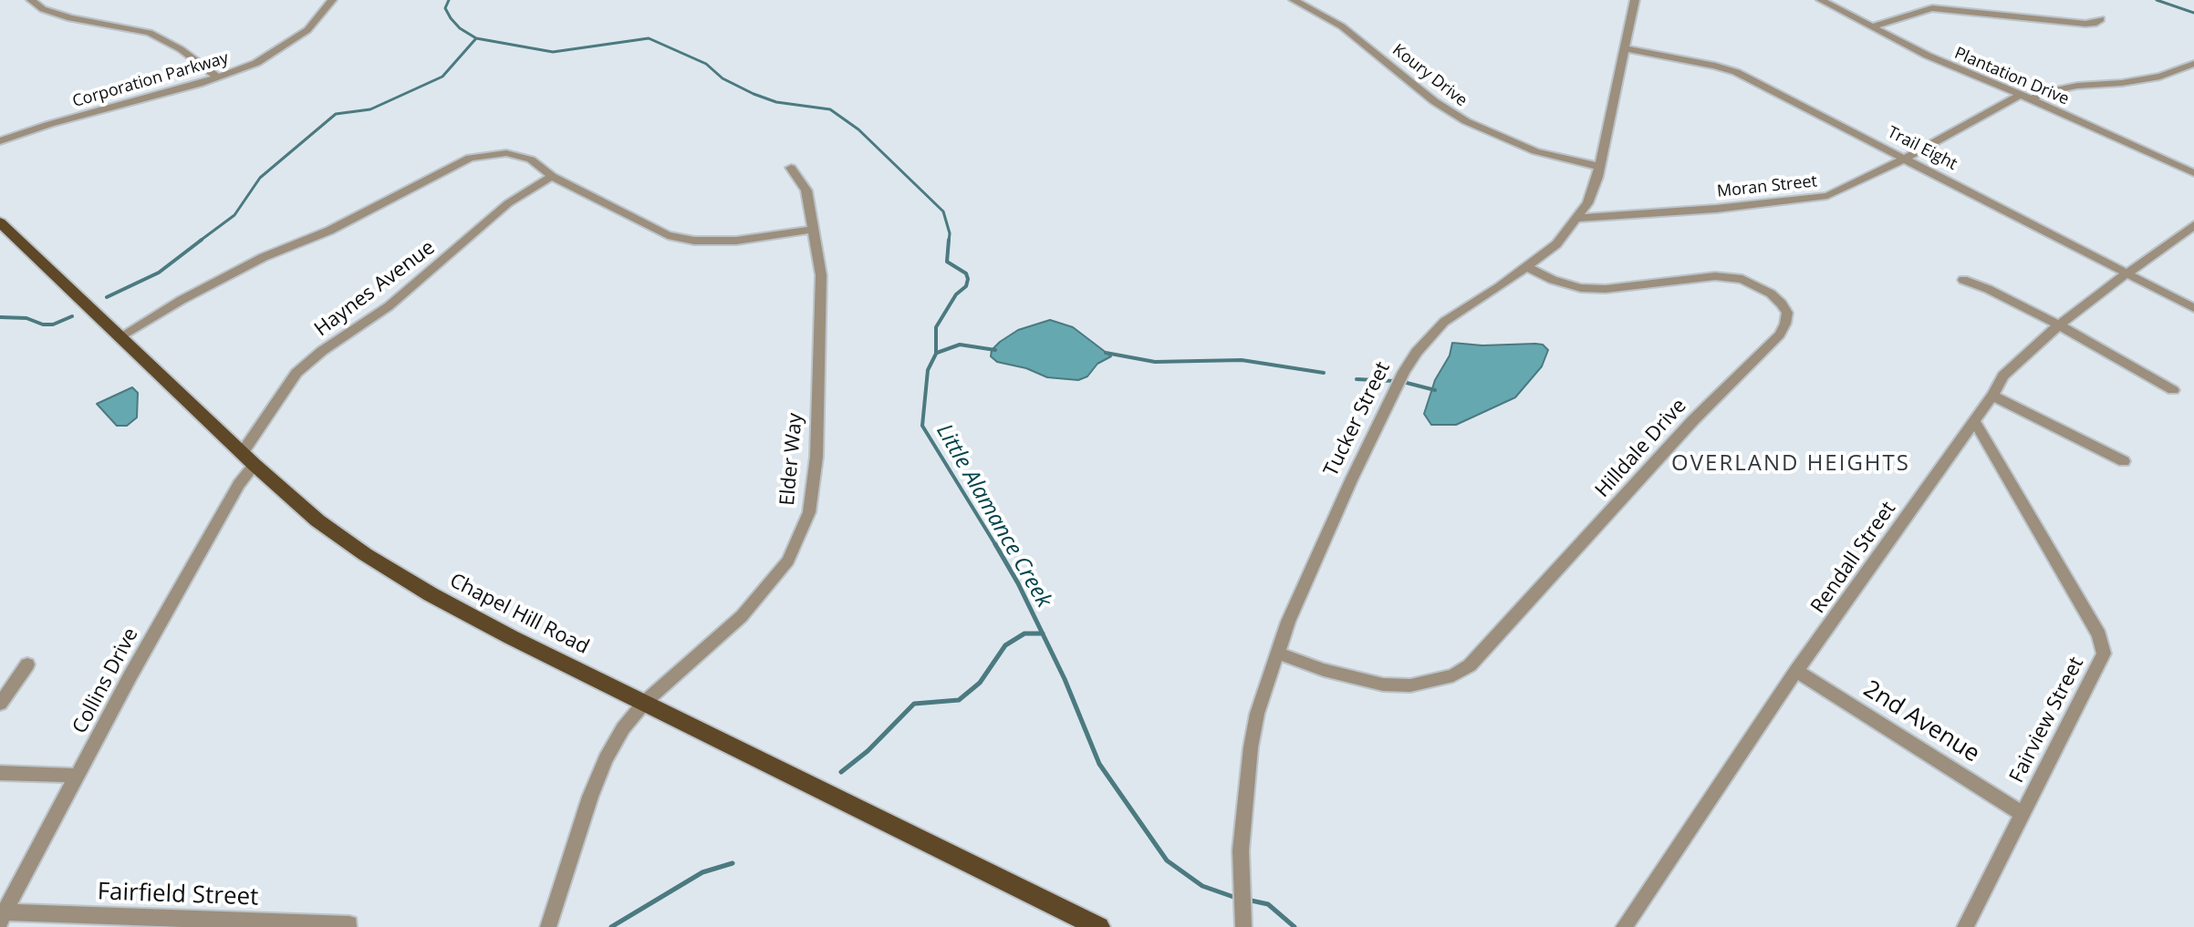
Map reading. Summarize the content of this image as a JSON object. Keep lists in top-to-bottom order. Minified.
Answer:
{"streets":{"main road":["Chapel Hill Road"],"street":["Koury Drive","Plantation Drive","Corporation Parkway","Trail Eight","Moran Street","Haynes Avenue","Tucker Street","Hilldale Drive","Elder Way","Rendall Street","Collins Drive","Fairview Street","2nd Avenue","Fairfield Street"]},"crossings":[["Koury Drive","Tucker Street"],["Plantation Drive","Moran Street"],["Trail Eight","Moran Street"],["Trail Eight","Tucker Street"],["Trail Eight","Rendall Street"],["Moran Street","Tucker Street"],["Haynes Avenue","Chapel Hill Road"],["Haynes Avenue","Collins Drive"],["Tucker Street","Hilldale Drive"],["Elder Way","Chapel Hill Road"],["Rendall Street","Fairview Street"],["Rendall Street","2nd Avenue"],["Chapel Hill Road","Collins Drive"],["Collins Drive","Fairfield Street"],["Fairview Street","2nd Avenue"]],"districts":["OVERLAND HEIGHTS"],"water":["Little Alamance Creek"]}
